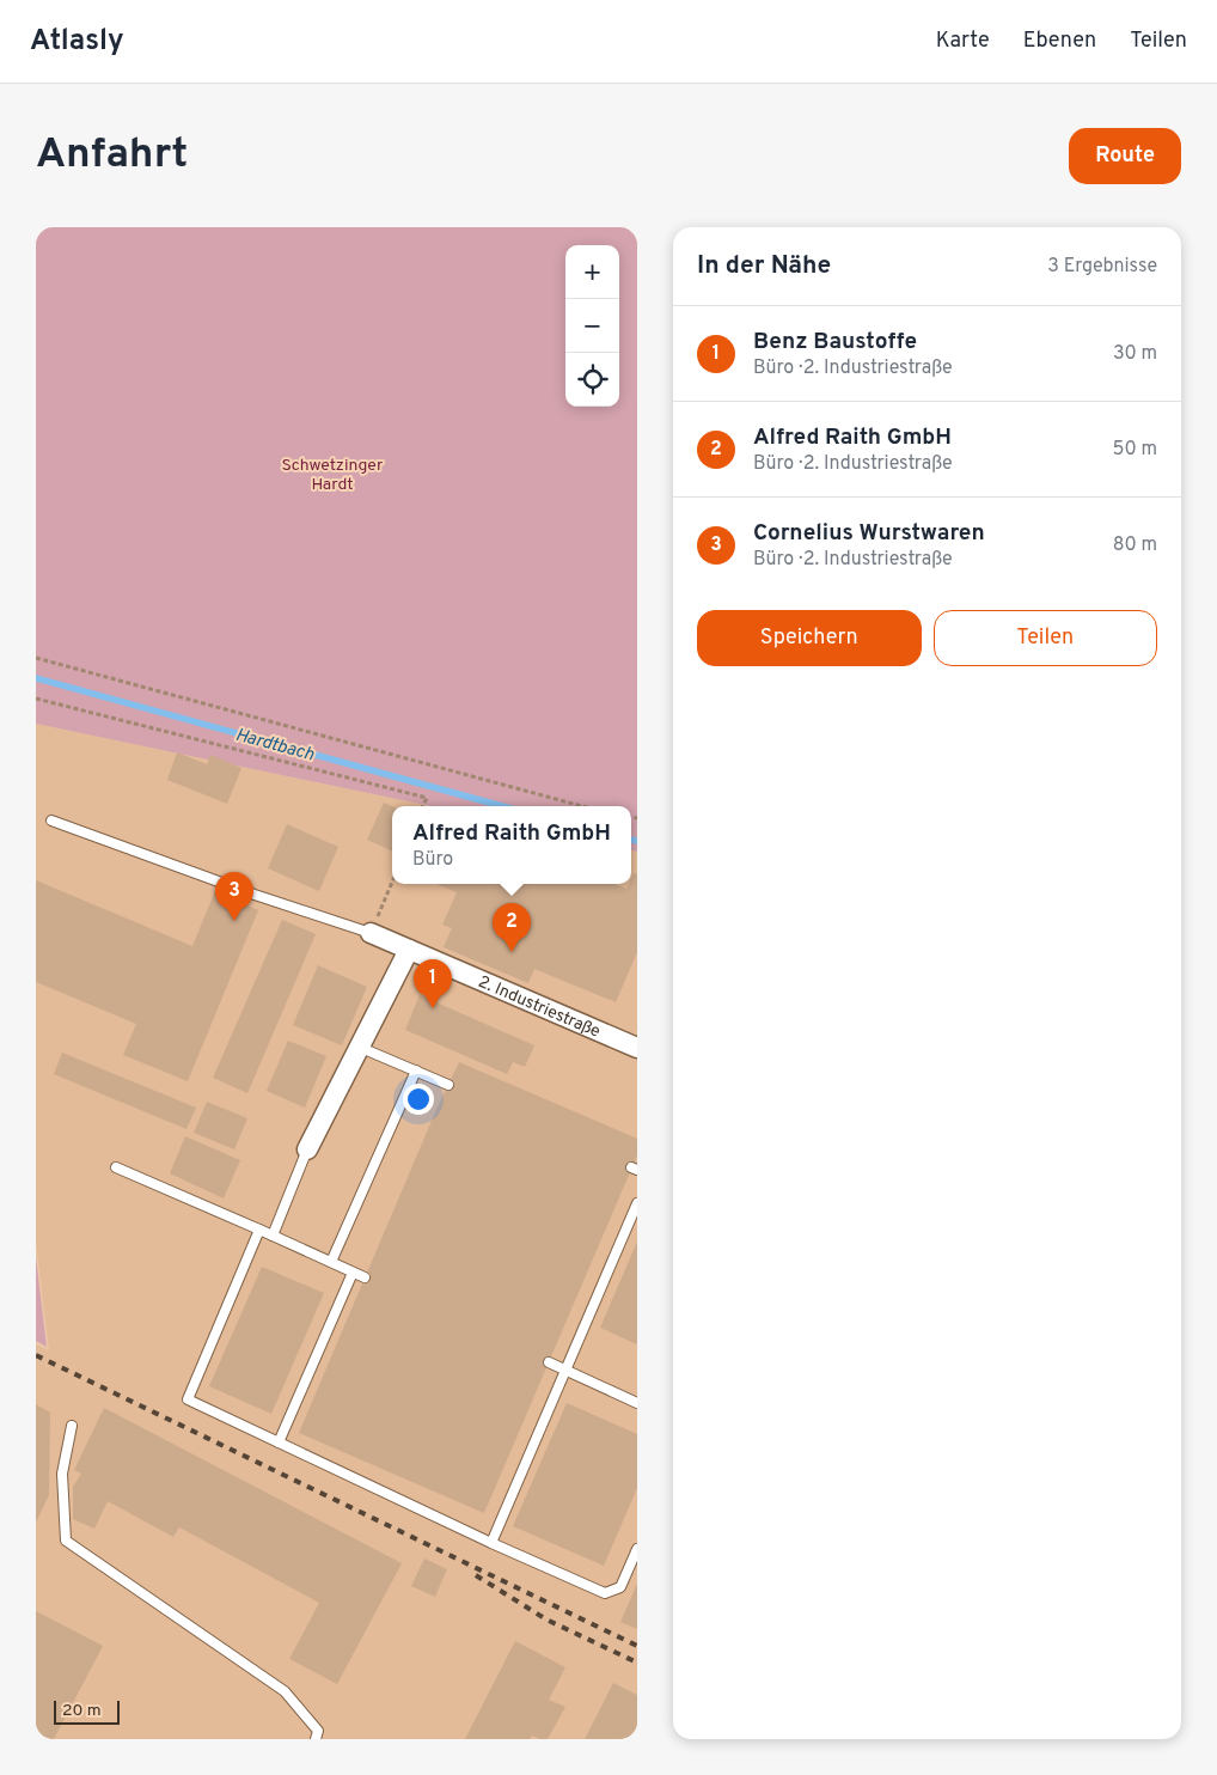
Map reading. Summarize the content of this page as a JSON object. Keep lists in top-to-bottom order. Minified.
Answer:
{"streets":{"street":["2. Industriestraße"]},"water":["Hardtbach"],"parks":["Schwetzinger Hardt"],"scale_bar":"20 m","page":{"header":"Atlasly","nav":["Karte","Ebenen","Teilen"],"buttons":["Route",["Speichern","Teilen"]],"title":"Anfahrt","heading":["In der Nähe","3 Ergebnisse"],"map_buttons":["+","−"],"list":[{"mark":"1","name":"Benz Baustoffe","note":"Büro · 2. Industriestraße","value":"30 m"},{"mark":"2","name":"Alfred Raith GmbH","note":"Büro · 2. Industriestraße","value":"50 m"},{"mark":"3","name":"Cornelius Wurstwaren","note":"Büro · 2. Industriestraße","value":"80 m"}],"popup":["Alfred Raith GmbH","Büro"],"pins":["3","2","1"],"scale":"20 m"}}
